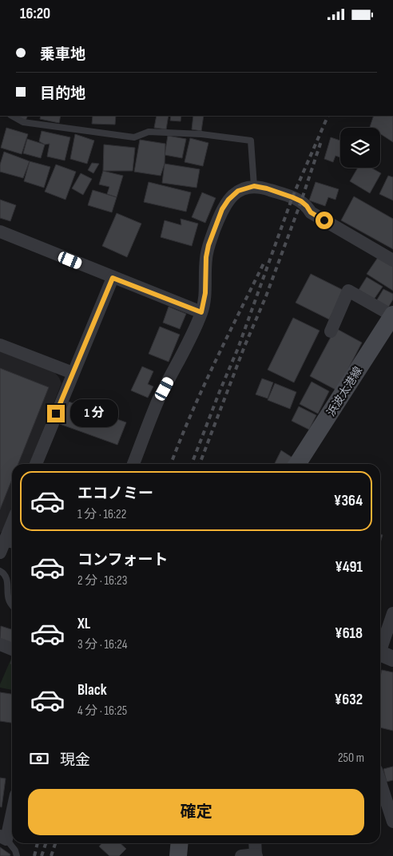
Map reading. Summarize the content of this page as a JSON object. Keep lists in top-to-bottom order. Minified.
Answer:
{"streets":{"main road":["浜波太港線"]},"page":{"status":"16:20","banner":["乗車地","目的地"],"bubble":"1 分","list":[{"name":"エコノミー","note":"1 分 · 16:22","value":"¥364"},{"name":"コンフォート","note":"2 分 · 16:23","value":"¥491"},{"name":"XL","note":"3 分 · 16:24","value":"¥618"},{"name":"Black","note":"4 分 · 16:25","value":"¥632"}],"pay":["現金","250 m"],"buttons":"確定"}}
